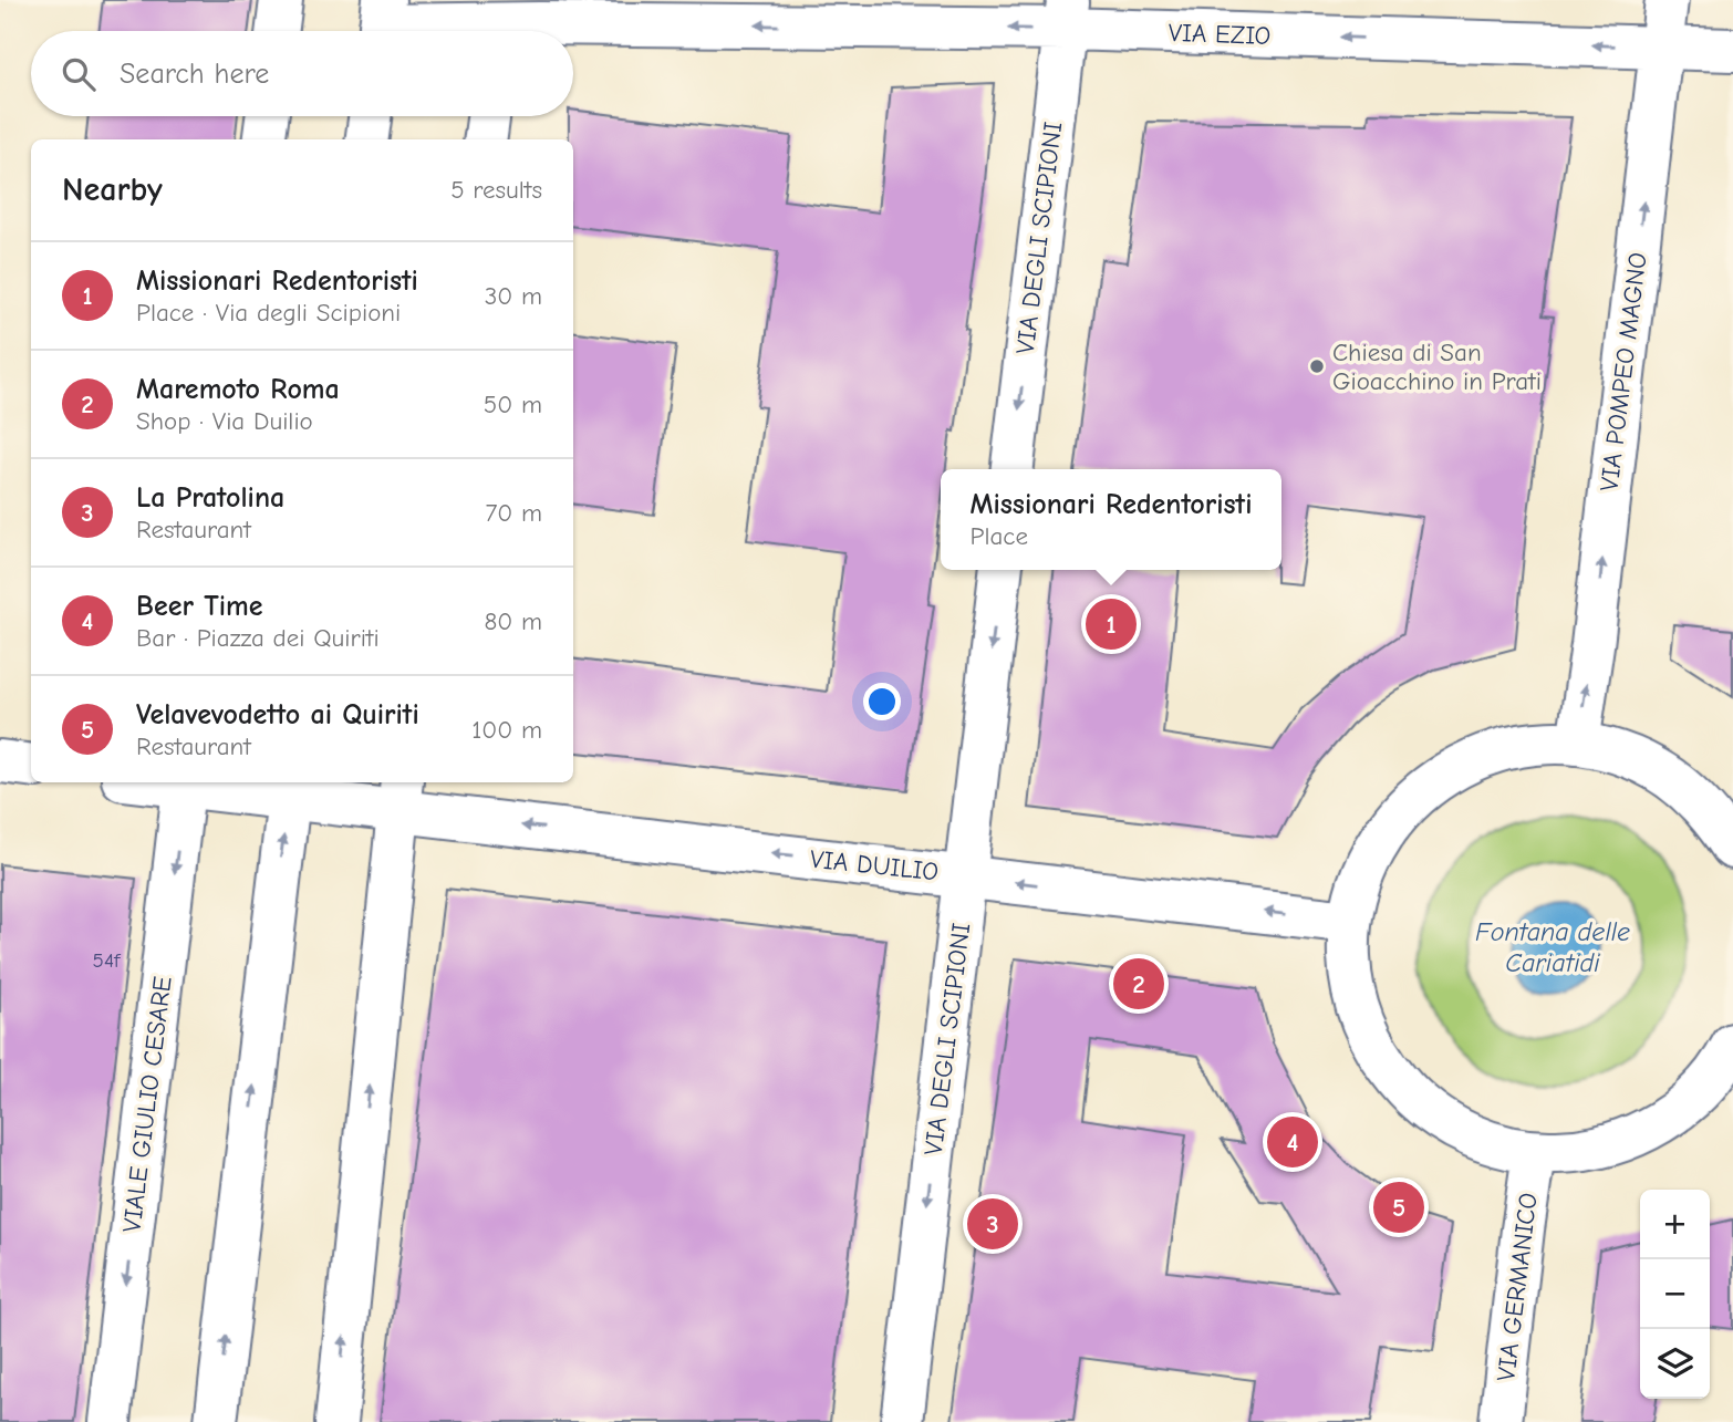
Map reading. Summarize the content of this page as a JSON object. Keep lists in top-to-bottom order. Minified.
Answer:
{"streets":{"street":["VIA EZIO","VIA DEGLI SCIPIONI","VIA POMPEO MAGNO","VIA DUILIO","VIALE GIULIO CESARE","VIA GERMANICO"]},"crossings":[["VIA EZIO","VIA DEGLI SCIPIONI"],["VIA EZIO","VIA POMPEO MAGNO"],["VIA DEGLI SCIPIONI","VIA DUILIO"]],"one_way":["VIA EZIO","VIA DEGLI SCIPIONI","VIA POMPEO MAGNO","VIA DUILIO"],"water":["Fontana delle Cariatidi"],"places":["Chiesa di San Gioacchino in Prati"],"house_numbers":["54f"],"page":{"search":"Search here","heading":["Nearby","5 results"],"list":[{"mark":"1","name":"Missionari Redentoristi","note":"Place · Via degli Scipioni","value":"30 m"},{"mark":"2","name":"Maremoto Roma","note":"Shop · Via Duilio","value":"50 m"},{"mark":"3","name":"La Pratolina","note":"Restaurant","value":"70 m"},{"mark":"4","name":"Beer Time","note":"Bar · Piazza dei Quiriti","value":"80 m"},{"mark":"5","name":"Velavevodetto ai Quiriti","note":"Restaurant","value":"100 m"}],"popup":["Missionari Redentoristi","Place"],"pins":["1","2","4","5","3"],"map_buttons":["+","−"]}}
